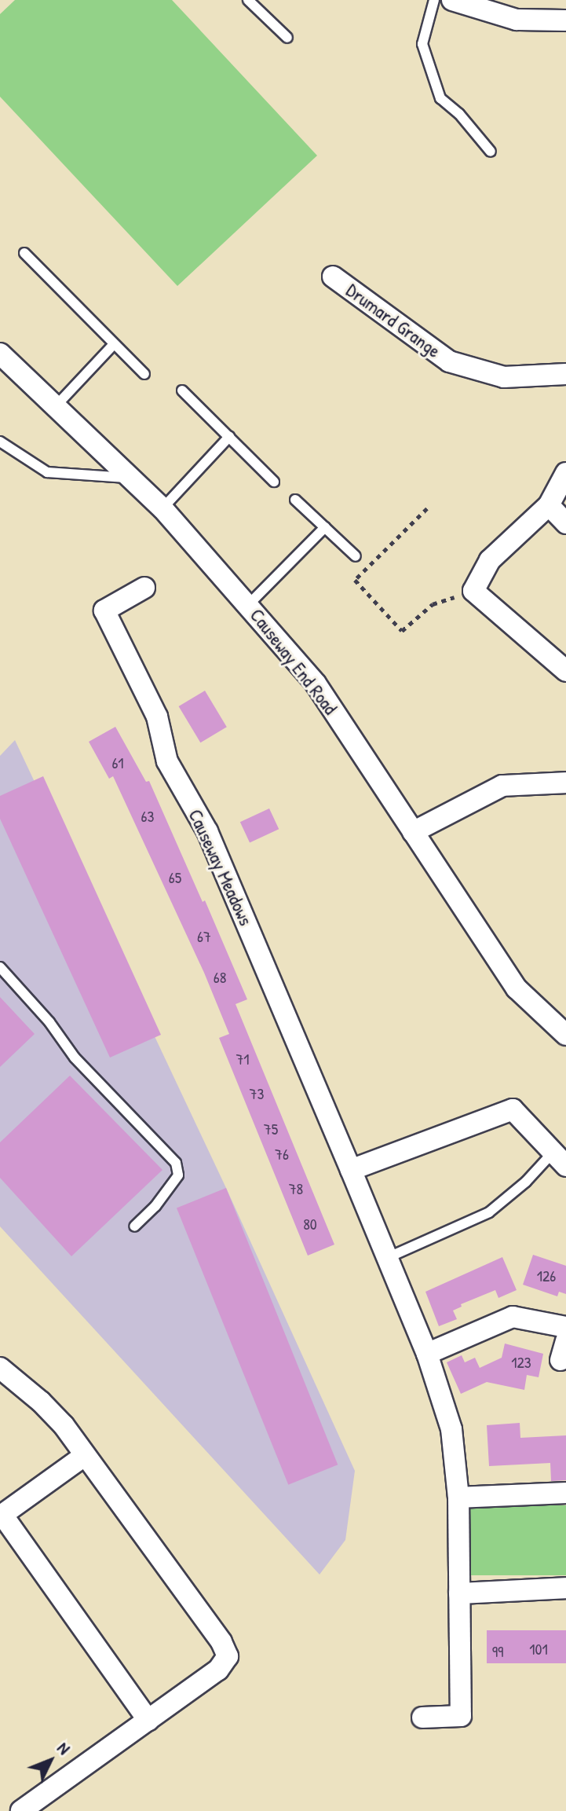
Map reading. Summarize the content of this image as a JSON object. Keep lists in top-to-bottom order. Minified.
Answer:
{"streets":{"street":["Drumard Grange","Causeway End Road","Causeway Meadows"]},"house_numbers":["61","63","65","67","68","71","73","75","76","78","80","126","123","101","99"],"north":"top right"}
